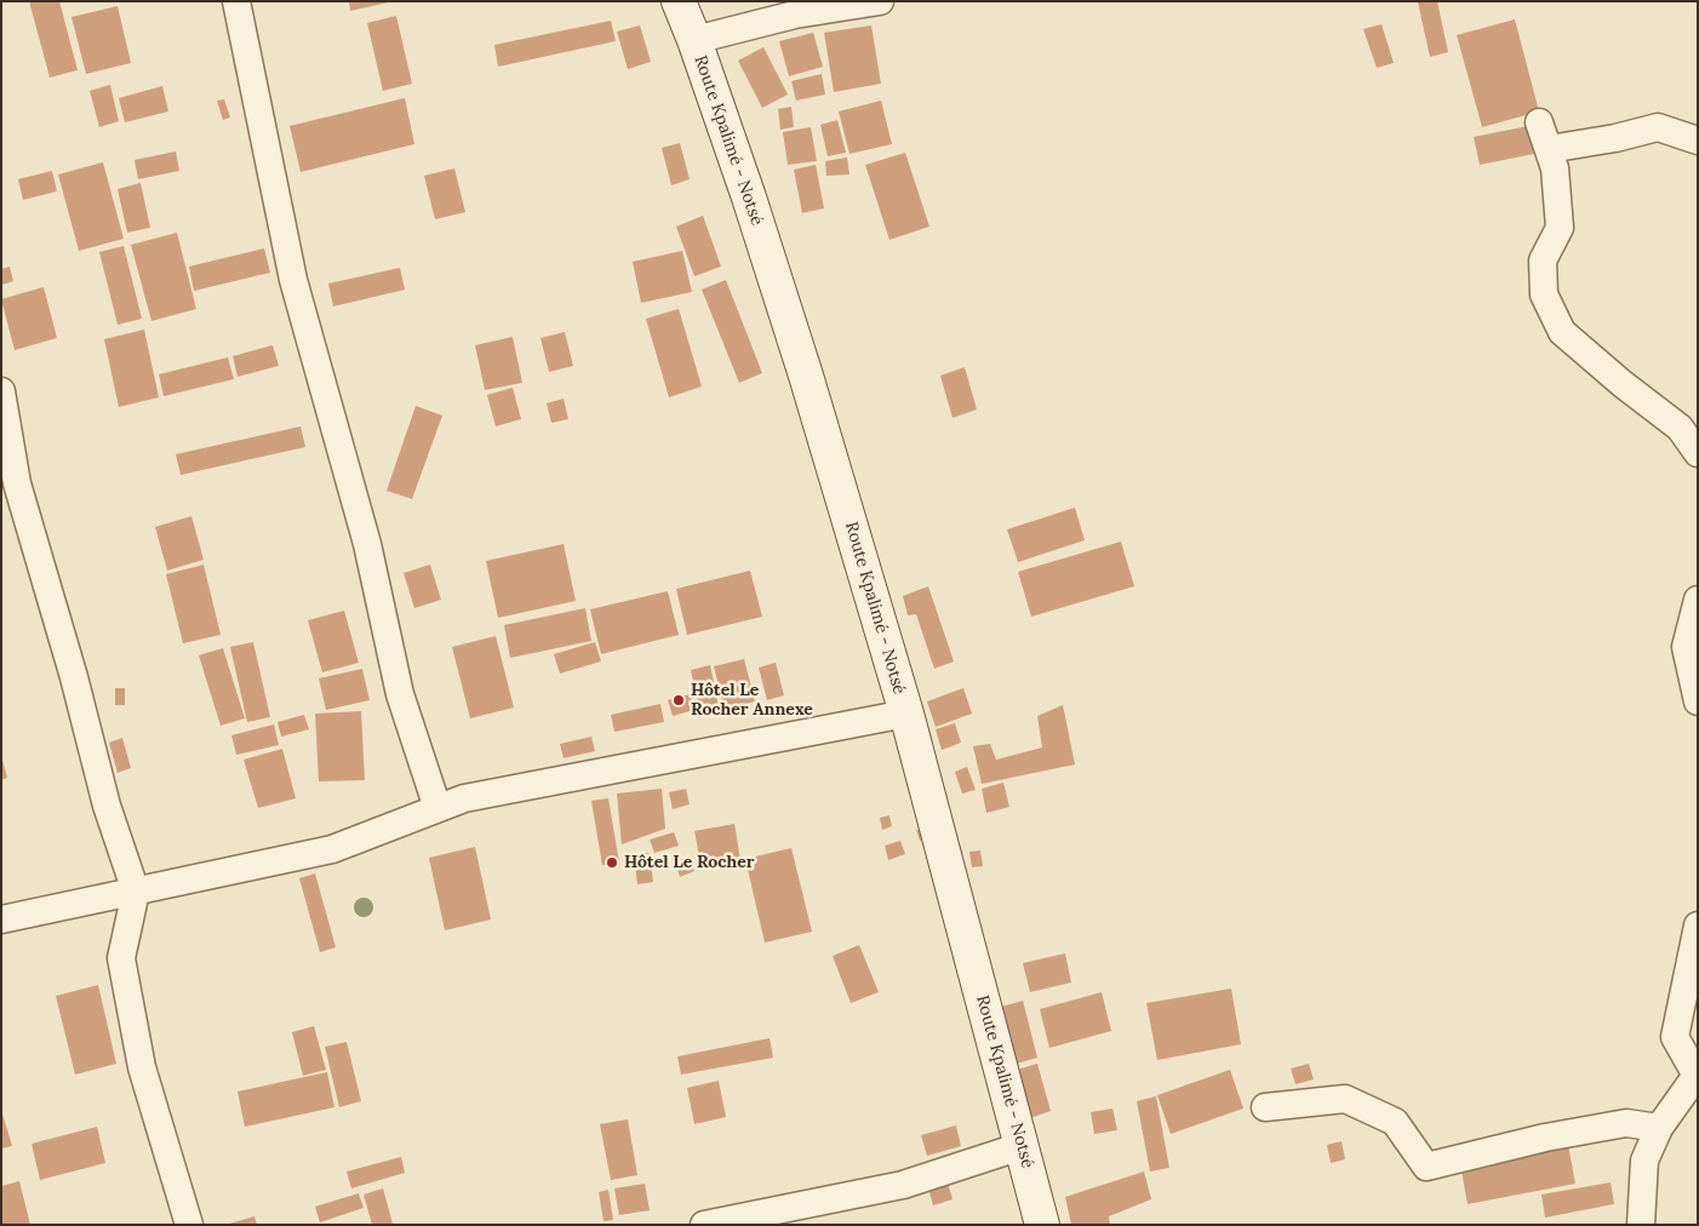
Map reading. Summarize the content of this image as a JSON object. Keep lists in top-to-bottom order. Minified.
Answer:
{"streets":{"main road":["Route Kpalimé - Notsé"]},"places":["Hôtel Le Rocher Annexe","Hôtel Le Rocher"]}
